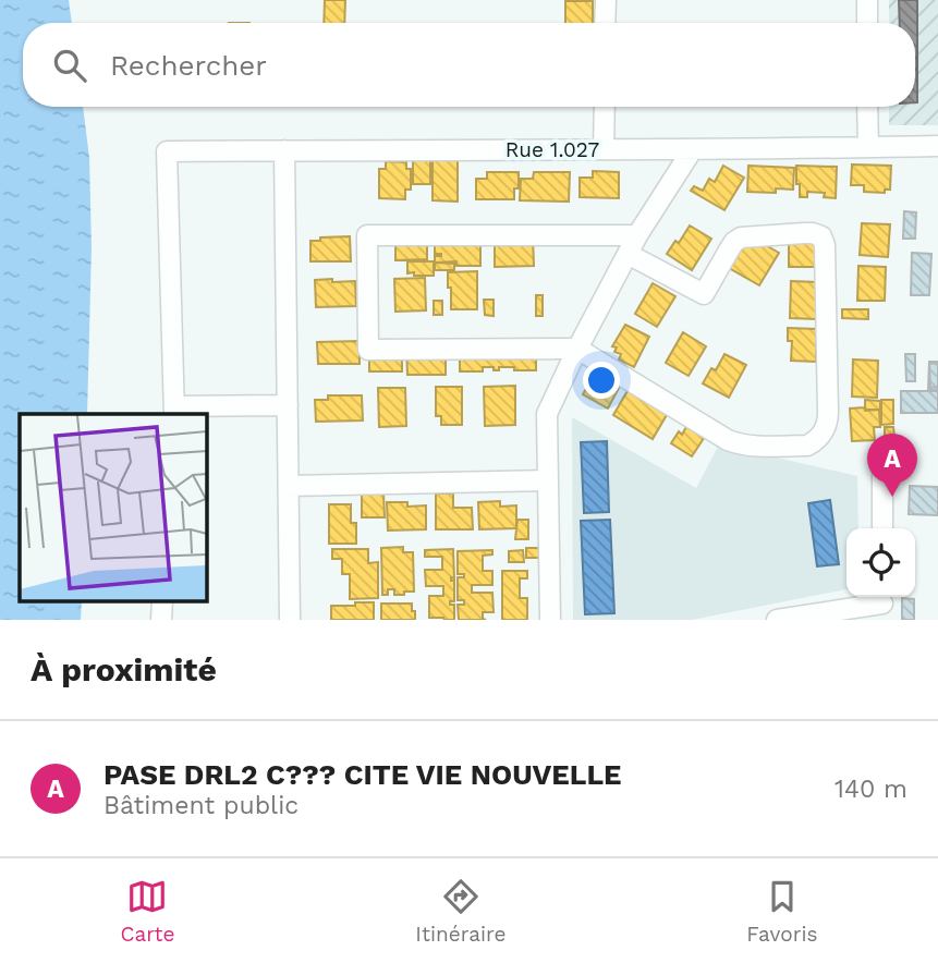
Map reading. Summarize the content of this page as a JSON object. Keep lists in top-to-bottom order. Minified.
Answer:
{"streets":{"street":["Rue 1.027"]},"page":{"search":"Rechercher","pins":"A","heading":"À proximité","list":[{"mark":"A","name":"PASE DRL2 C??? CITE VIE NOUVELLE","note":"Bâtiment public","value":"140 m"}],"nav":["Carte","Itinéraire","Favoris"]}}
